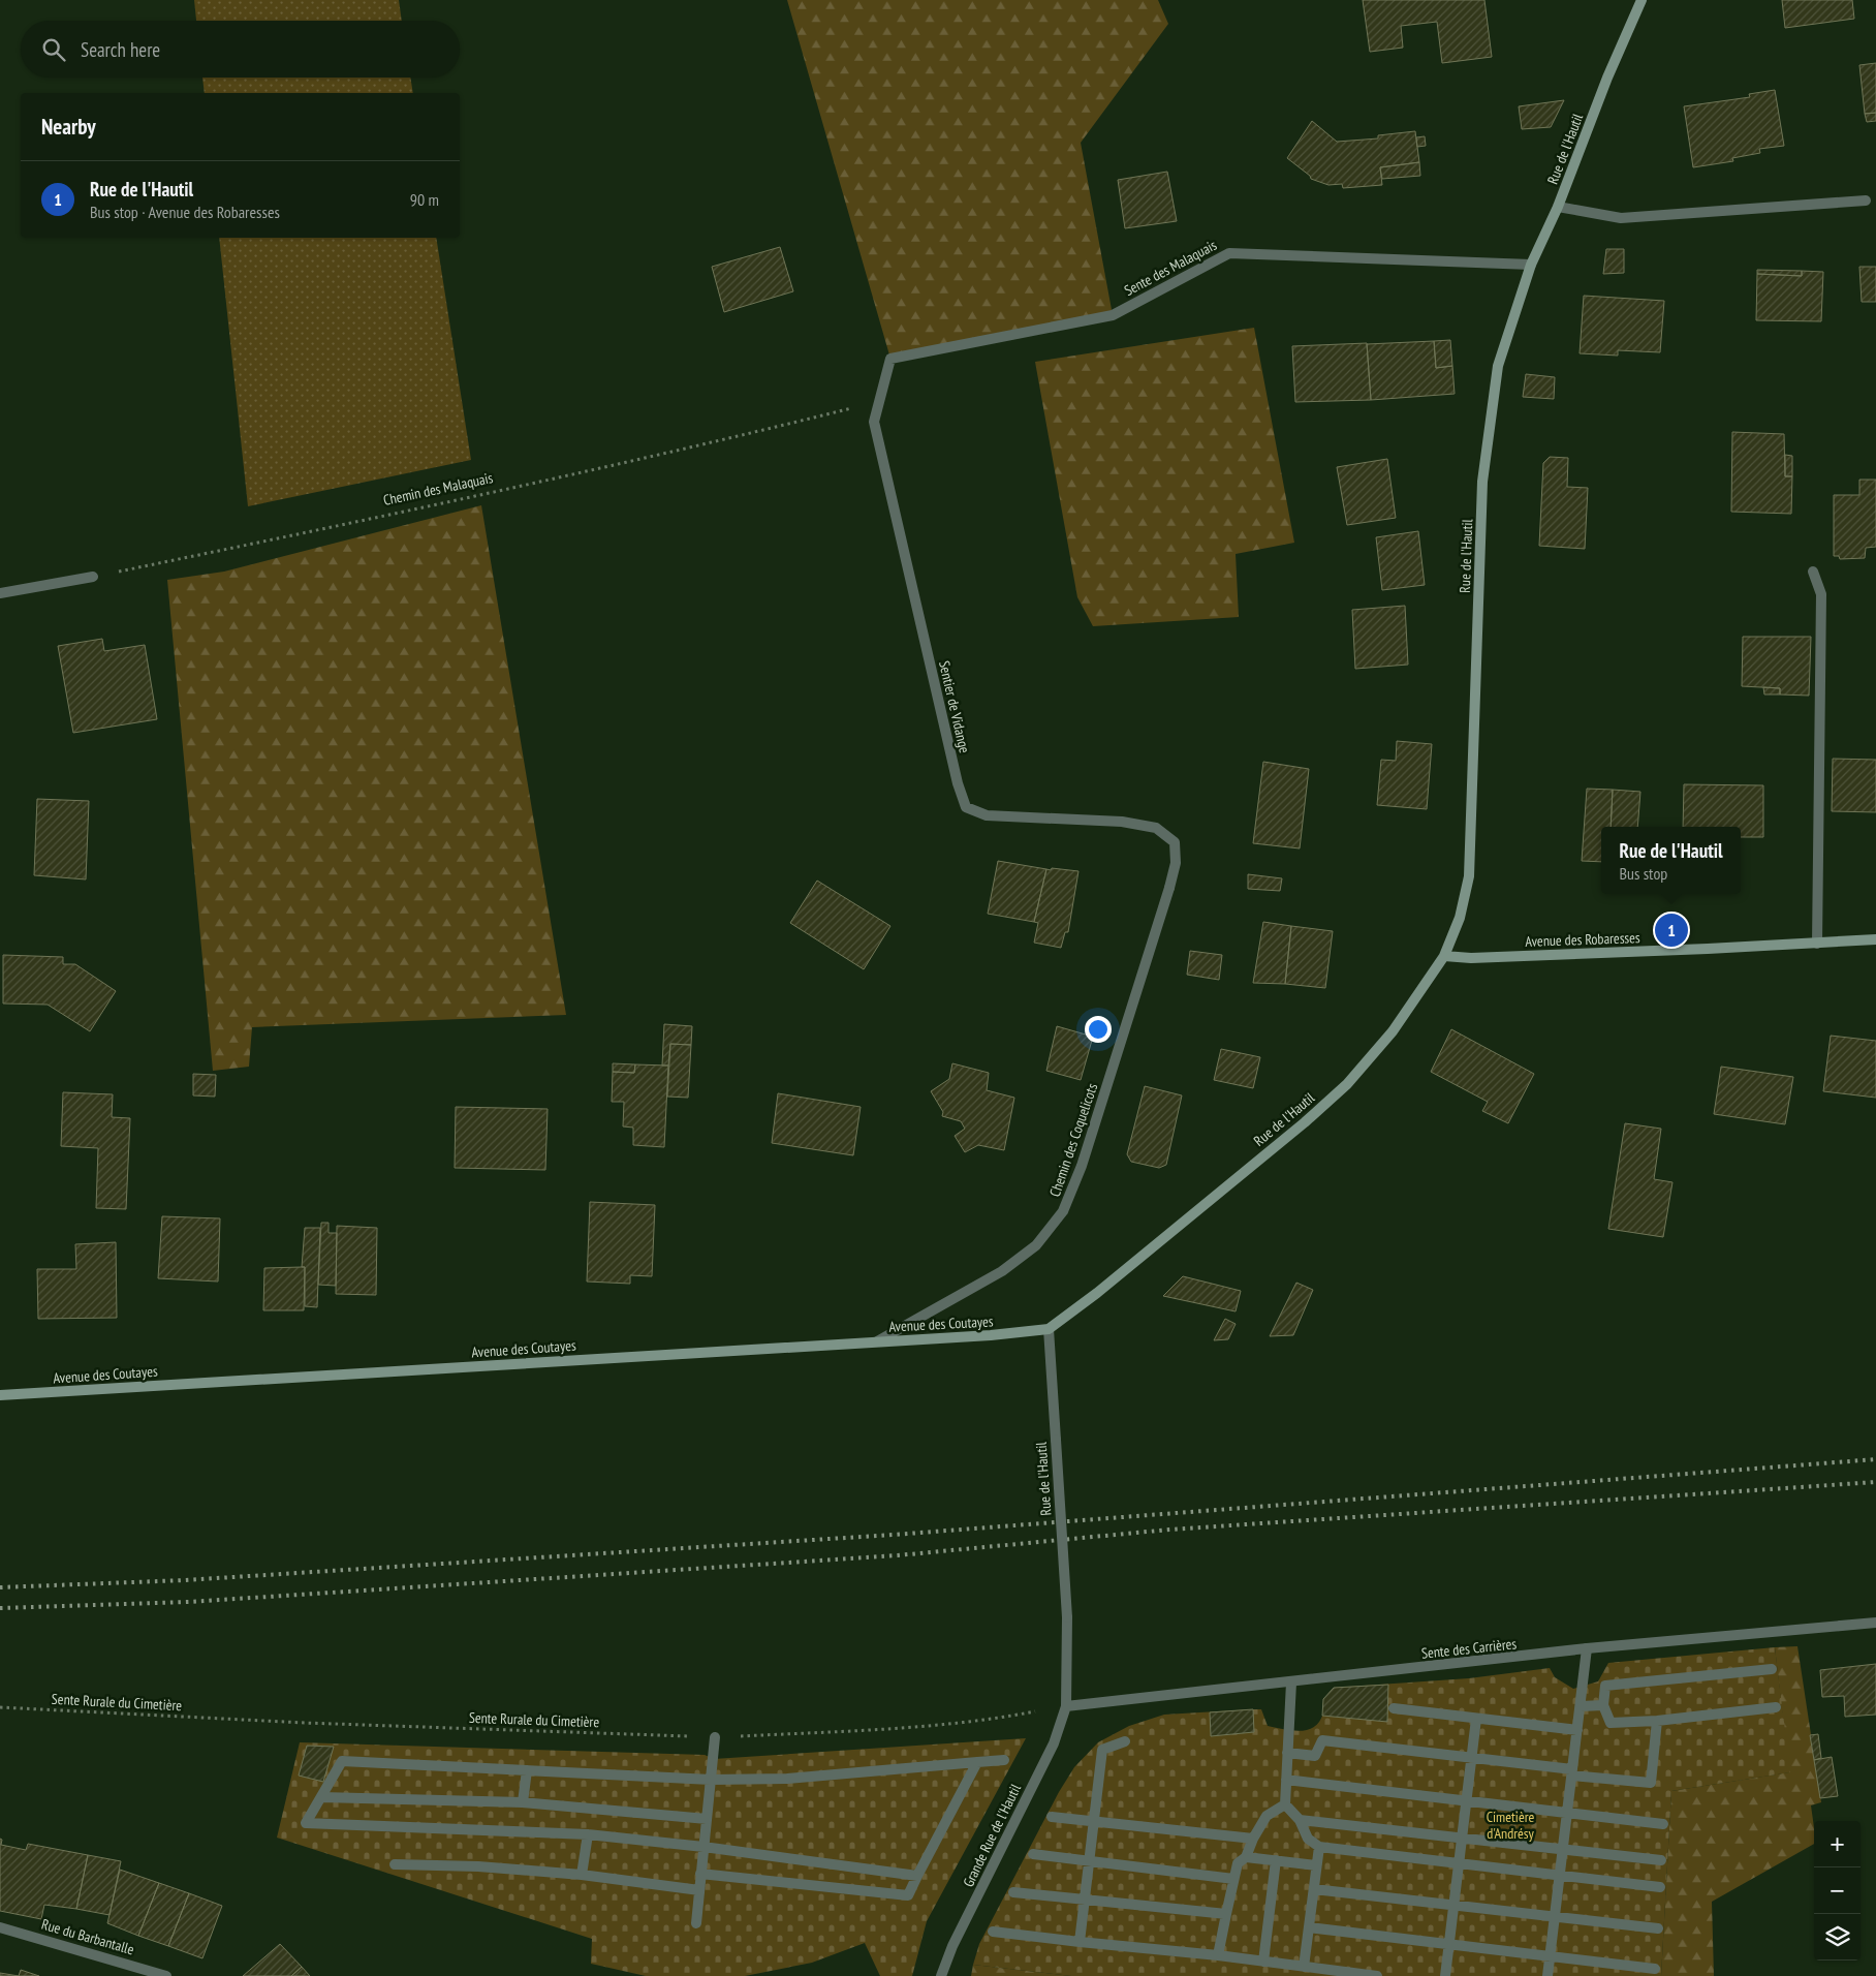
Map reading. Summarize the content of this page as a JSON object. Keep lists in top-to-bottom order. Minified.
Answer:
{"streets":{"street":["Rue de l'Hautil","Sente des Malaquais","Sentier de Vidange","Avenue des Robaresses","Chemin des Coquelicots","Avenue des Coutayes","Sente des Carrières","Grande Rue de l'Hautil","Rue du Barbantalle"],"path":["Chemin des Malaquais","Sente Rurale du Cimetière"]},"crossings":[["Rue de l'Hautil","Sente des Malaquais"],["Rue de l'Hautil","Avenue des Robaresses"],["Rue de l'Hautil","Avenue des Coutayes"],["Rue de l'Hautil","Sente des Carrières"],["Rue de l'Hautil","Sente Rurale du Cimetière"],["Rue de l'Hautil","Grande Rue de l'Hautil"],["Sente des Malaquais","Sentier de Vidange"],["Chemin des Malaquais","Sentier de Vidange"],["Sentier de Vidange","Chemin des Coquelicots"],["Chemin des Coquelicots","Avenue des Coutayes"],["Sente des Carrières","Sente Rurale du Cimetière"],["Sente des Carrières","Grande Rue de l'Hautil"],["Sente Rurale du Cimetière","Grande Rue de l'Hautil"]],"parks":["Cimetière d'Andrésy"],"page":{"search":"Search here","heading":"Nearby","list":[{"mark":"1","name":"Rue de l'Hautil","note":"Bus stop · Avenue des Robaresses","value":"90 m"}],"popup":["Rue de l'Hautil","Bus stop"],"pins":"1","map_buttons":["+","−"]}}
